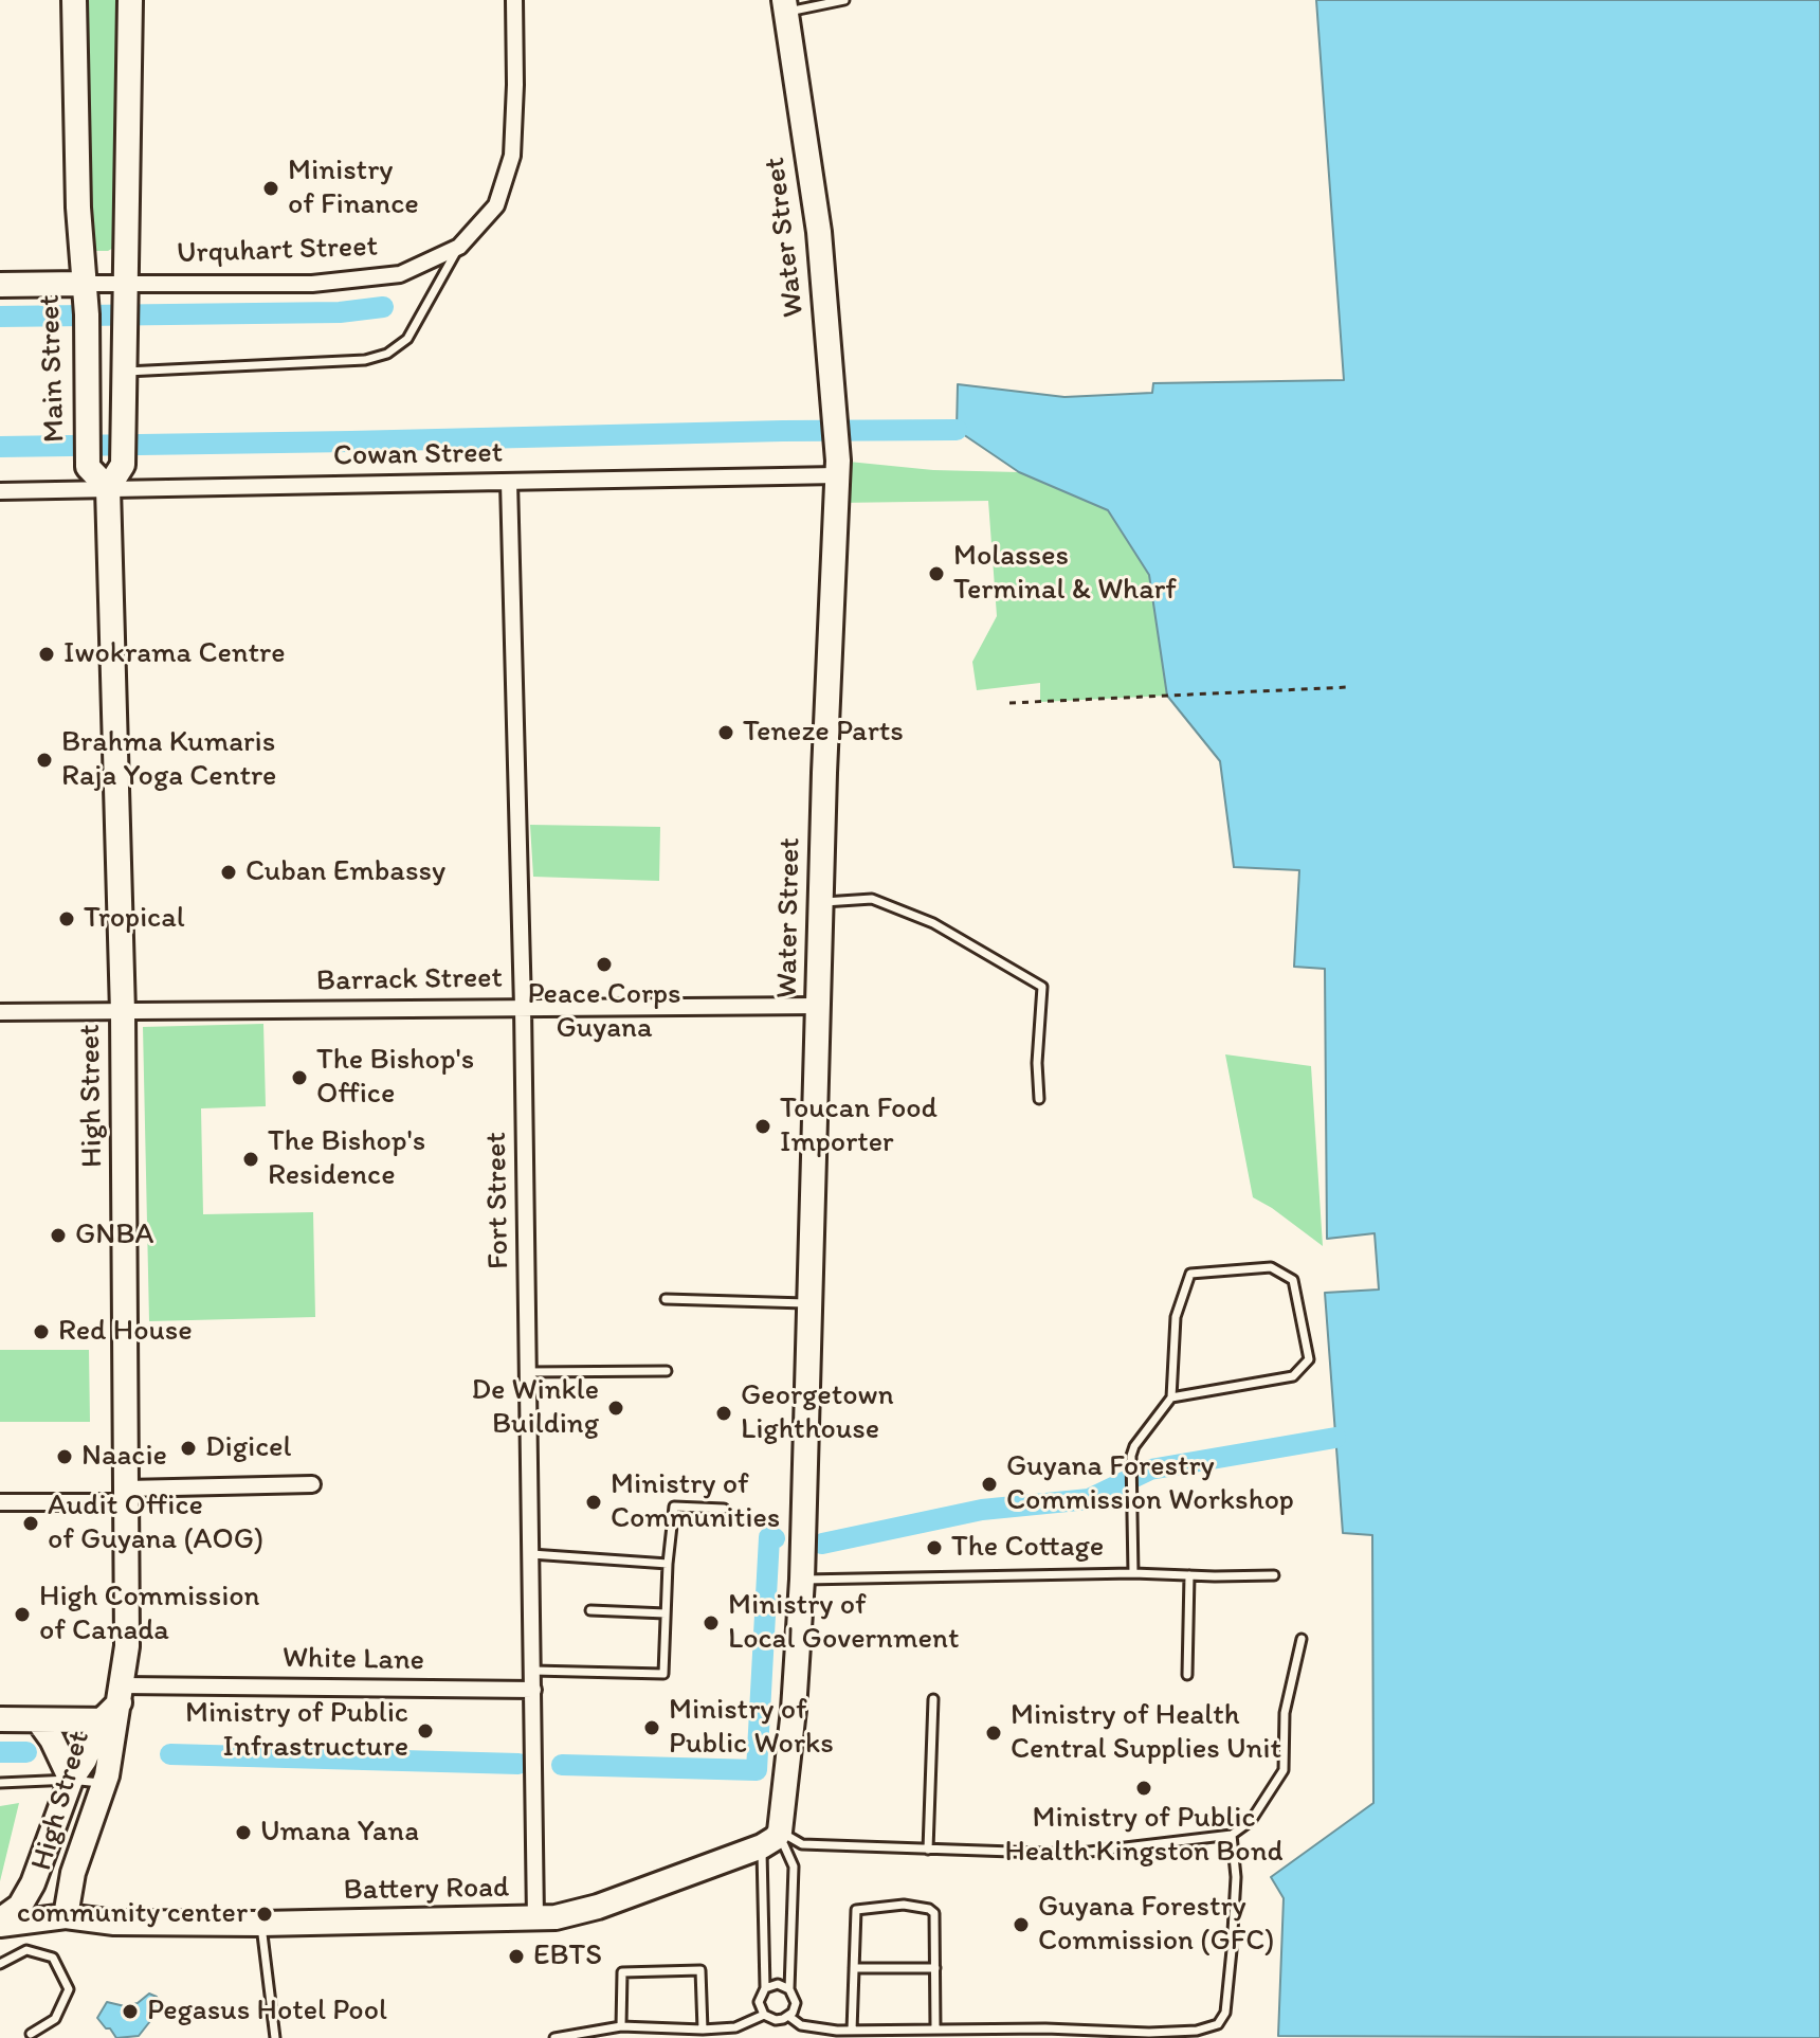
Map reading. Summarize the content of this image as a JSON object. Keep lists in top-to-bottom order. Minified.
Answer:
{"streets":{"street":["Water Street","Urquhart Street","Main Street","Cowan Street","Barrack Street","High Street","Fort Street","White Lane","Battery Road"]},"crossings":[["Water Street","Cowan Street"],["Water Street","Barrack Street"],["Water Street","Battery Road"],["Urquhart Street","Main Street"],["Main Street","Cowan Street"],["Main Street","High Street"],["Cowan Street","High Street"],["Cowan Street","Fort Street"],["Barrack Street","High Street"],["Barrack Street","Fort Street"],["High Street","White Lane"],["High Street","Battery Road"],["Fort Street","White Lane"],["Fort Street","Battery Road"]],"places":["Ministry of Finance","Molasses Terminal & Wharf","Iwokrama Centre","Teneze Parts","Brahma Kumaris Raja Yoga Centre","Cuban Embassy","Tropical","Peace Corps Guyana","The Bishop's Office","Toucan Food Importer","The Bishop's Residence","GNBA","Red House","De Winkle Building","Georgetown Lighthouse","Digicel","Naacie","Guyana Forestry Commission Workshop","Ministry of Communities","Audit Office of Guyana (AOG)","The Cottage","High Commission of Canada","Ministry of Local Government","Ministry of Public Works","Ministry of Public Infrastructure","Ministry of Health Central Supplies Unit","Ministry of Public Health Kingston Bond","Umana Yana","community center","Guyana Forestry Commission (GFC)","EBTS","Pegasus Hotel Pool"]}
